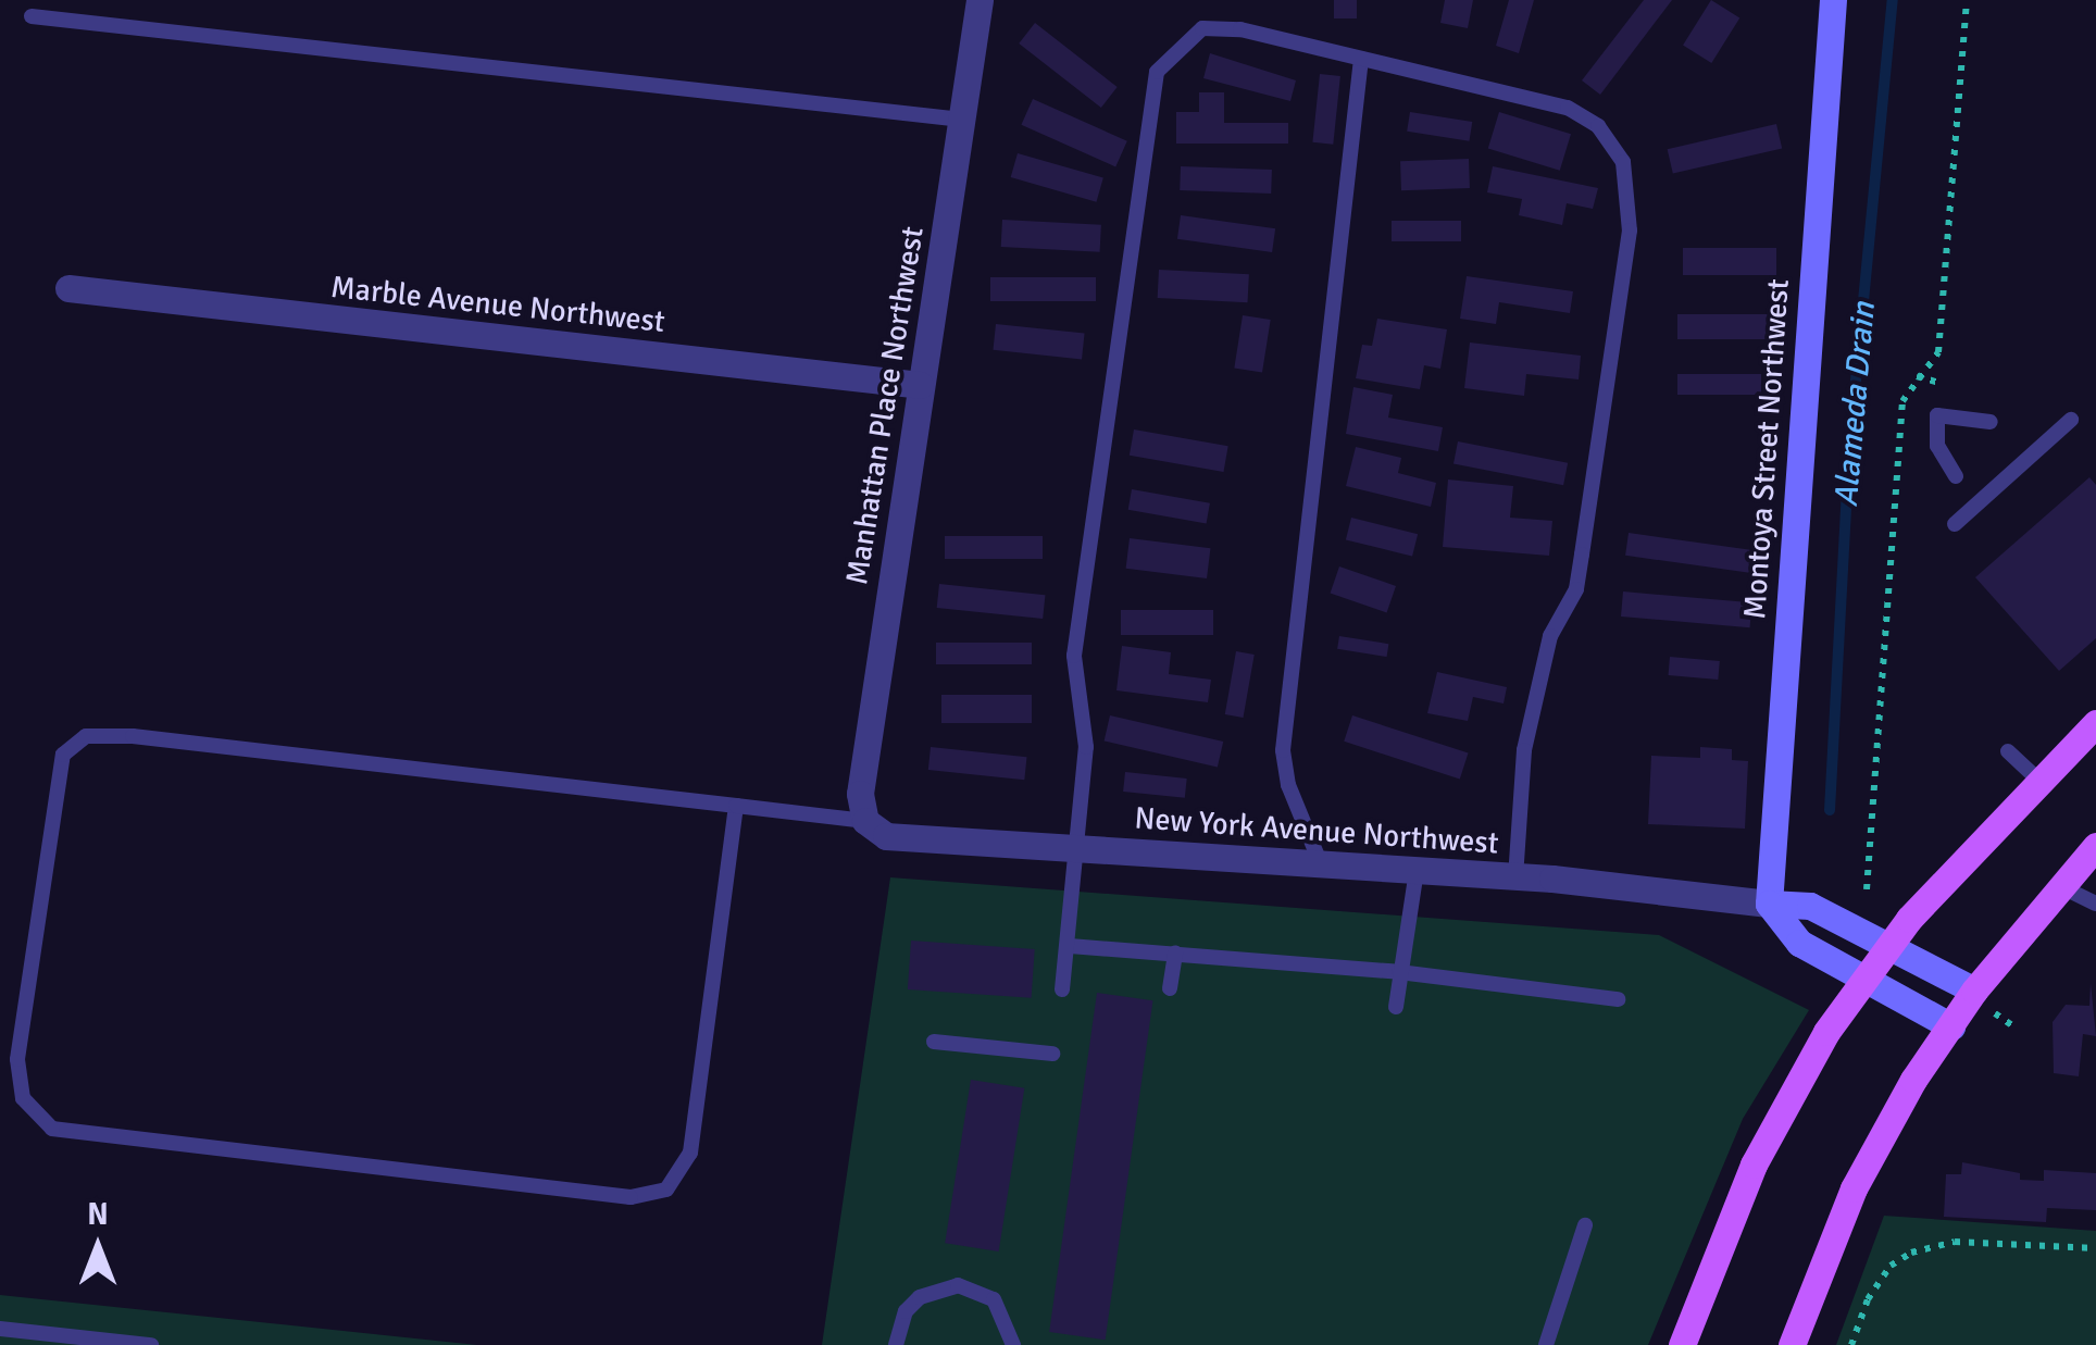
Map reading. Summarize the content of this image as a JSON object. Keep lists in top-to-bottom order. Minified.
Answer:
{"streets":{"street":["Marble Avenue Northwest","Manhattan Place Northwest","Montoya Street Northwest","New York Avenue Northwest"]},"crossings":[["Marble Avenue Northwest","Manhattan Place Northwest"],["Manhattan Place Northwest","New York Avenue Northwest"],["Montoya Street Northwest","New York Avenue Northwest"]],"water":["Alameda Drain"],"north":"top"}
